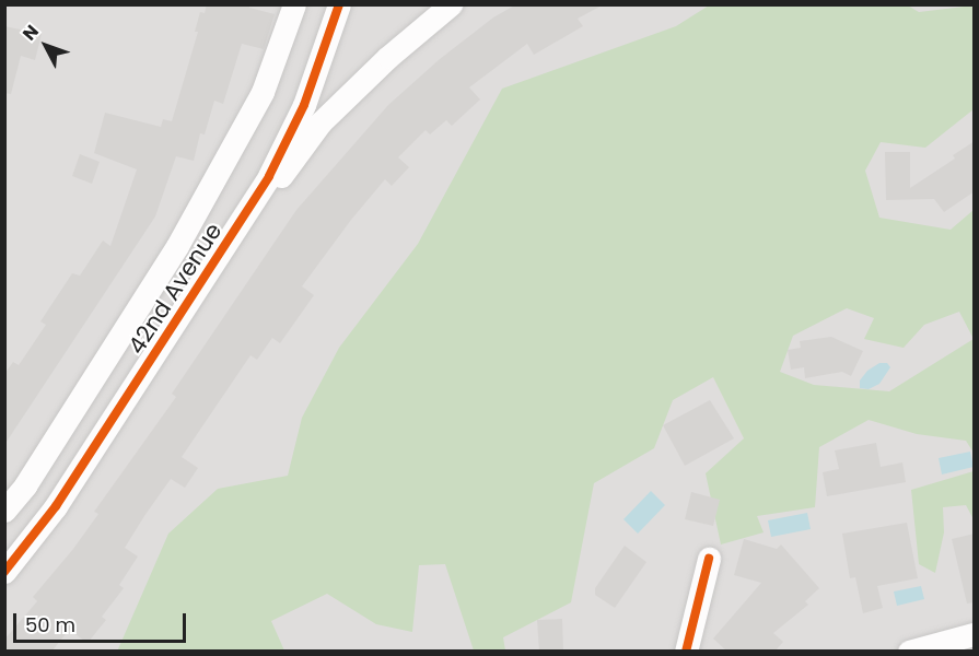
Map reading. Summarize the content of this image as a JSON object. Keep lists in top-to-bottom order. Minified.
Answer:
{"streets":{"street":["42nd Avenue"]},"scale_bar":"50 m","north":"top left"}
